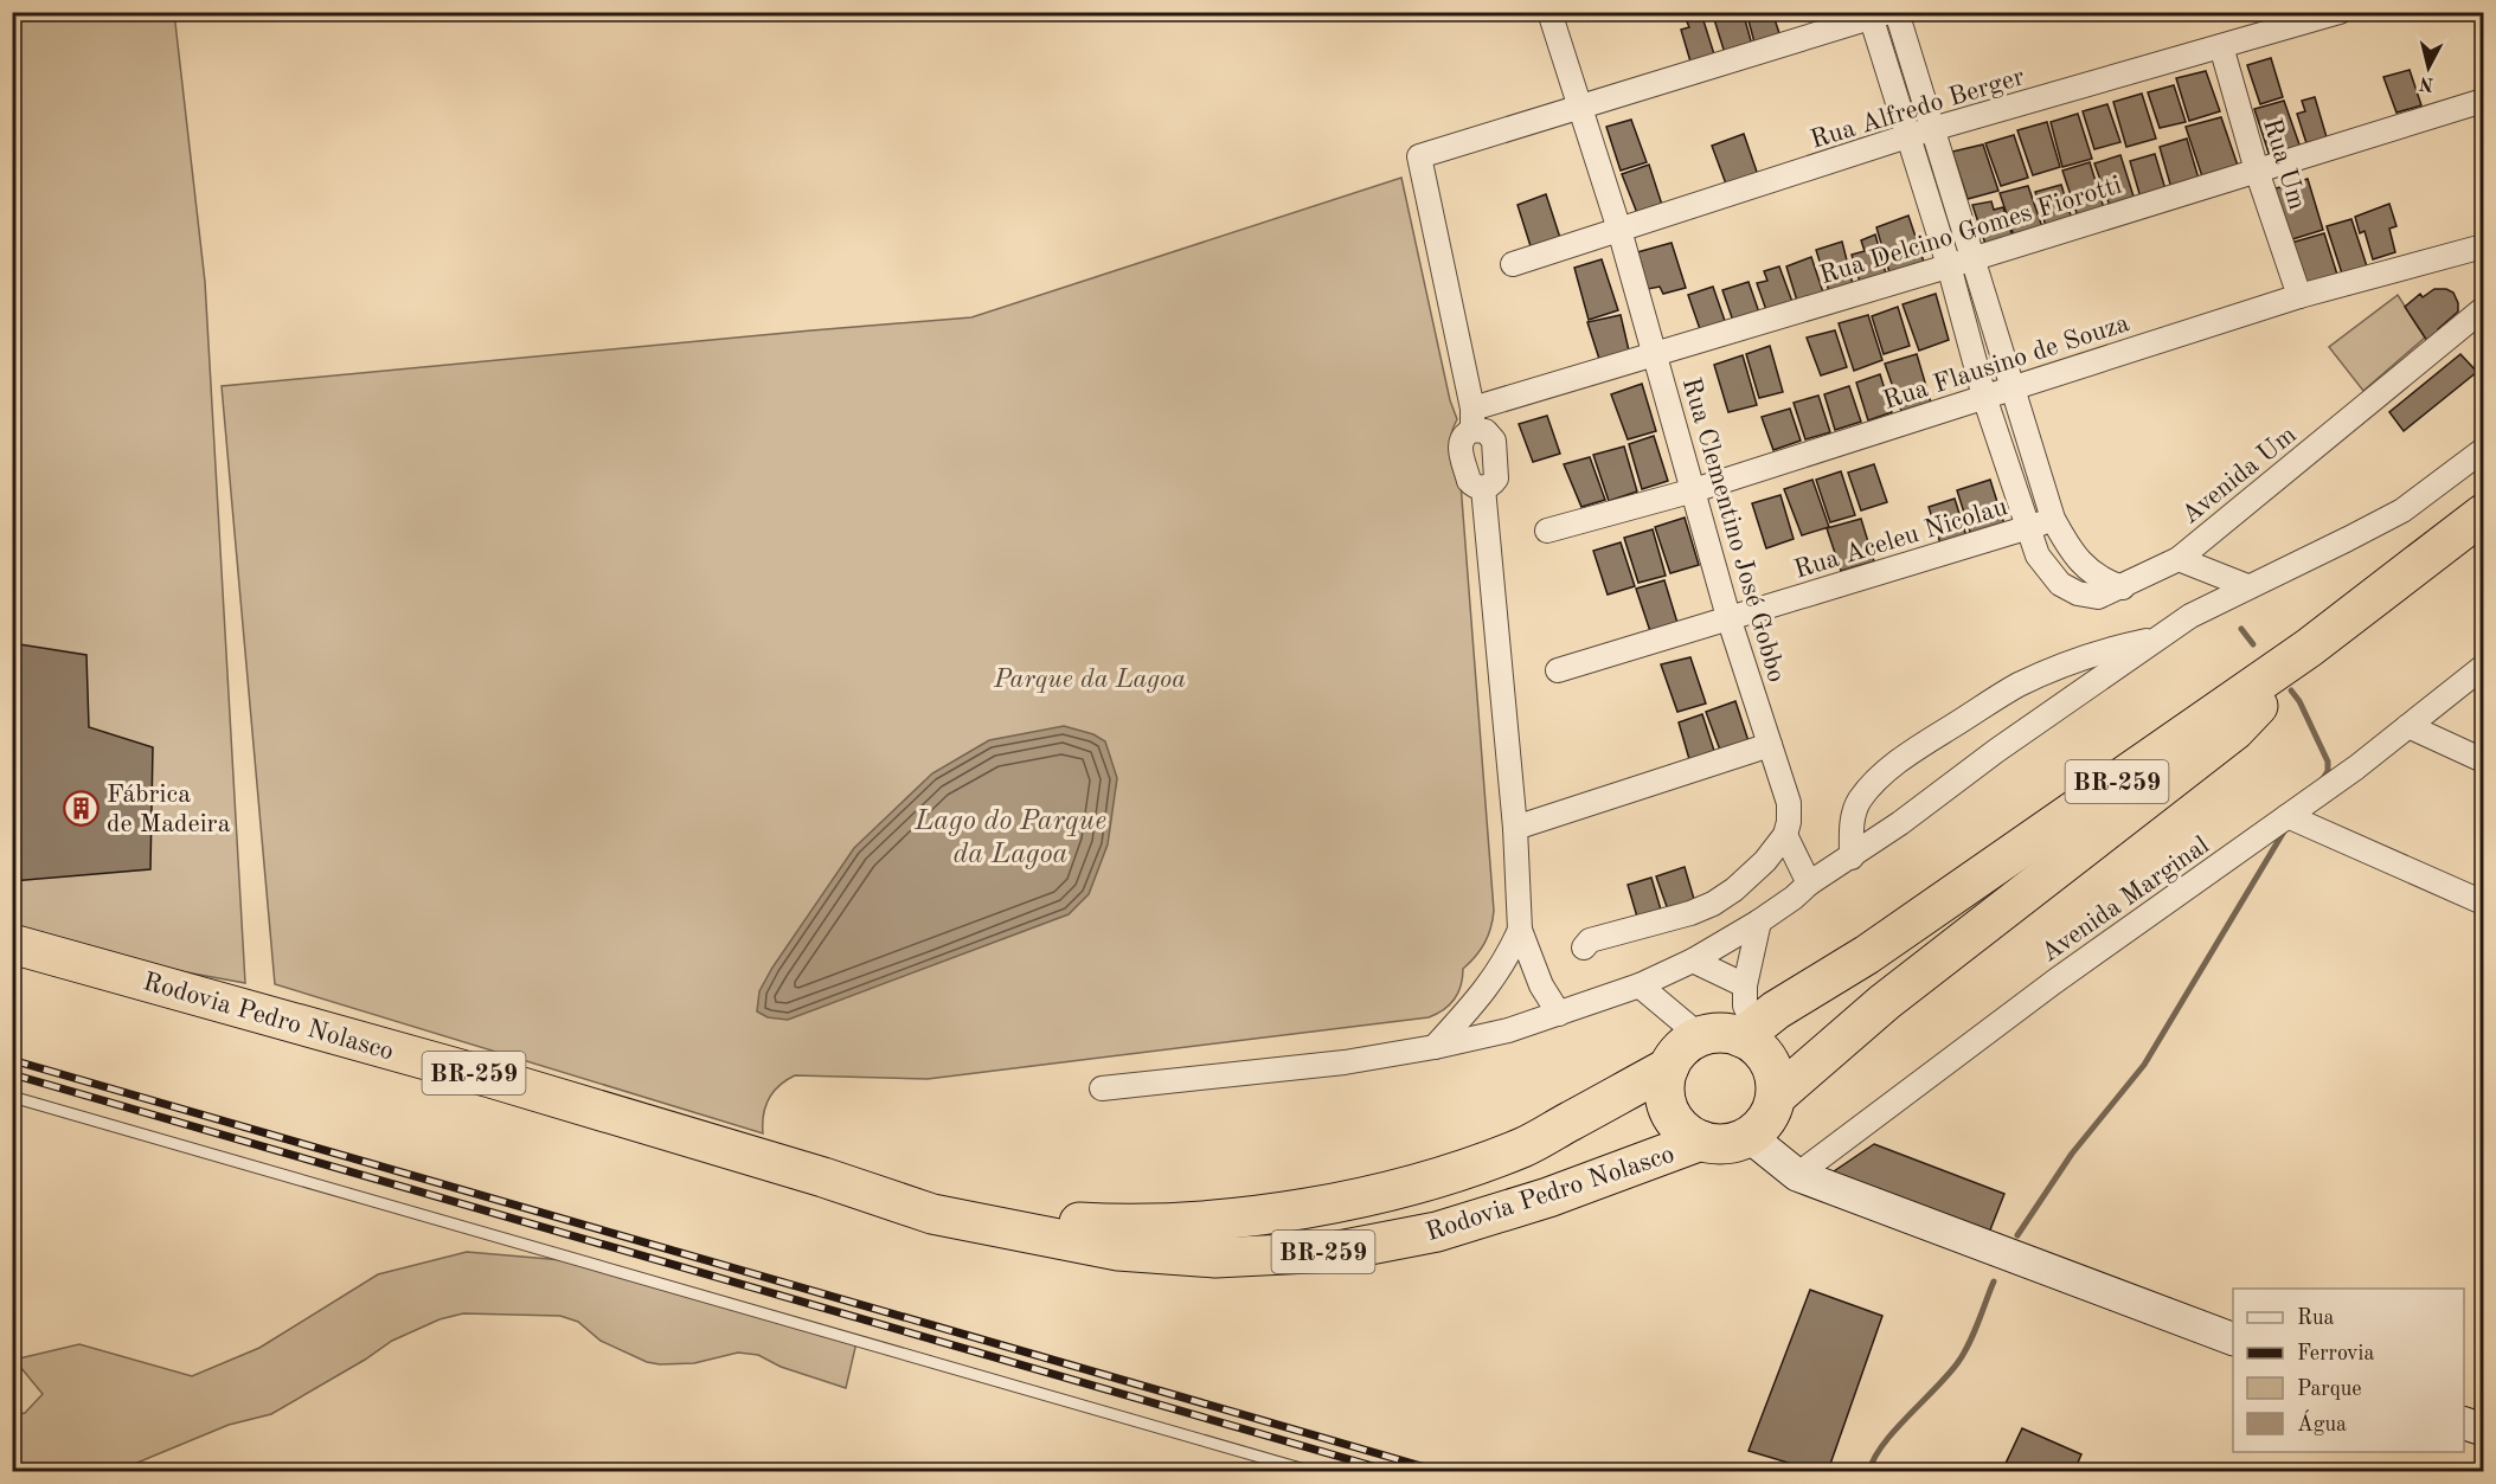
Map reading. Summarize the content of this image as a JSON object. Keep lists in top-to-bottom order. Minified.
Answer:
{"streets":{"highway":["BR-259","Rodovia Pedro Nolasco"],"street":["Rua Alfredo Berger","Rua Um","Rua Delcino Gomes Fiorotti","Rua Flausino de Souza","Avenida Um","Rua Clementino José Gobbo","Rua Aceleu Nicolau","Avenida Marginal"]},"crossings":[["Rua Alfredo Berger","Rua Um"],["Rua Alfredo Berger","Avenida Um"],["Rua Alfredo Berger","Rua Clementino José Gobbo"],["Rua Um","Rua Delcino Gomes Fiorotti"],["Rua Um","Rua Flausino de Souza"],["Rua Delcino Gomes Fiorotti","Avenida Um"],["Rua Delcino Gomes Fiorotti","Rua Clementino José Gobbo"],["Rua Flausino de Souza","Avenida Um"],["Rua Flausino de Souza","Rua Clementino José Gobbo"],["Avenida Um","Rua Aceleu Nicolau"],["Rua Clementino José Gobbo","Rua Aceleu Nicolau"],["BR-259","Rodovia Pedro Nolasco"]],"water":["Lago do Parque da Lagoa"],"parks":["Parque da Lagoa"],"places":{"building":["Fábrica de Madeira"]},"legend":["Rua","Ferrovia","Parque","Água"],"north":"bottom"}
